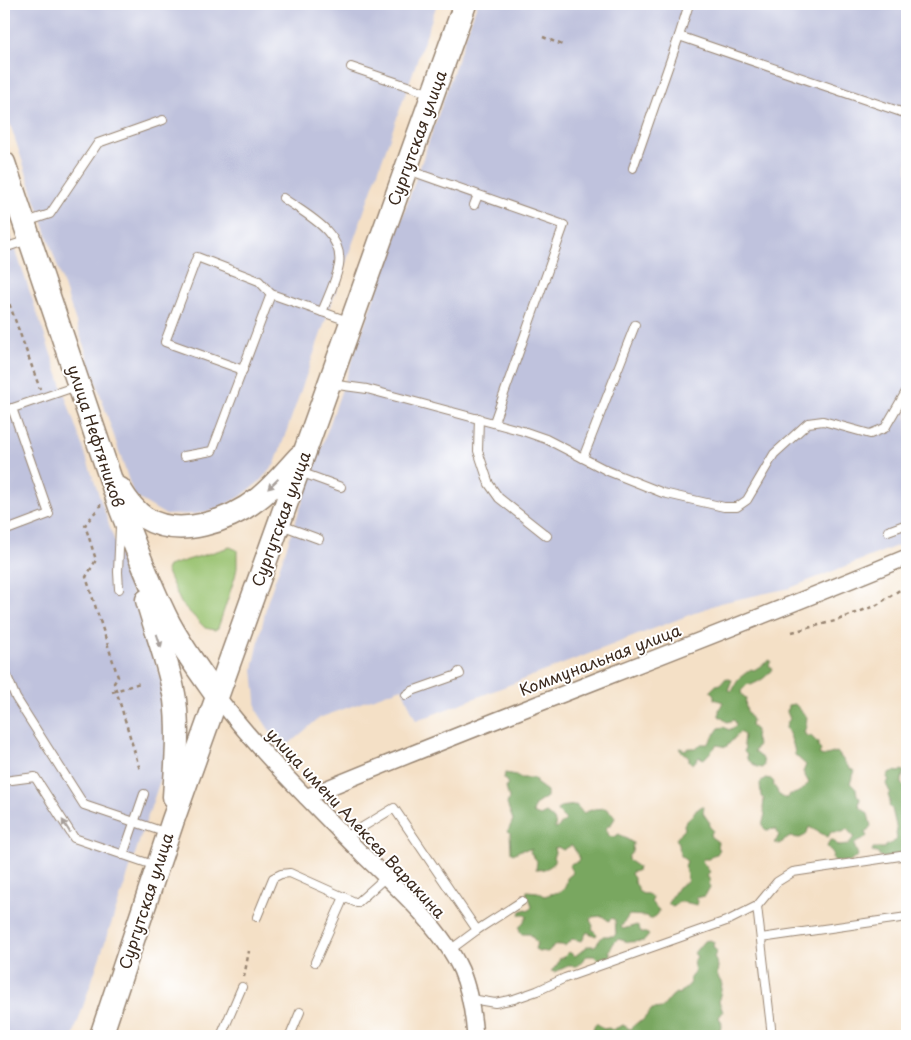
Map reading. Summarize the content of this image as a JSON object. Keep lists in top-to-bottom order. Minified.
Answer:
{"streets":{"main road":["Сургутская улица","улица Нефтяников"],"street":["Коммунальная улица","улица имени Алексея Варакина"]},"crossings":[["Сургутская улица","улица Нефтяников"],["Сургутская улица","улица имени Алексея Варакина"],["улица Нефтяников","улица имени Алексея Варакина"],["Коммунальная улица","улица имени Алексея Варакина"]]}
